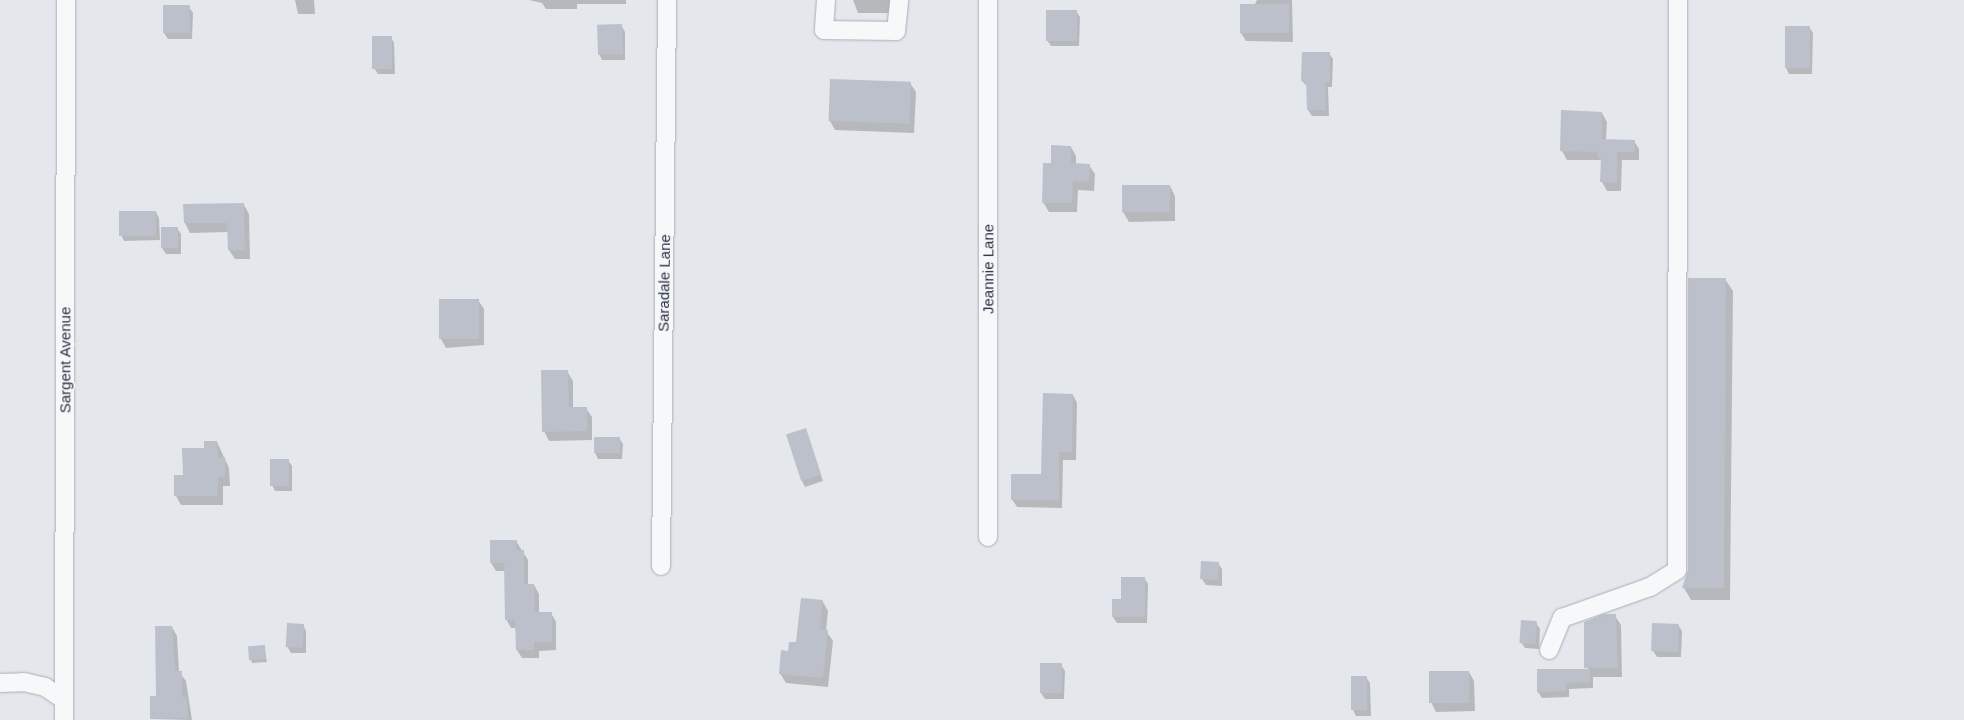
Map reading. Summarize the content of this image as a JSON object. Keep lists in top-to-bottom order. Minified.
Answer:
{"streets":{"street":["Jeannie Lane","Saradale Lane","Sargent Avenue"]}}
